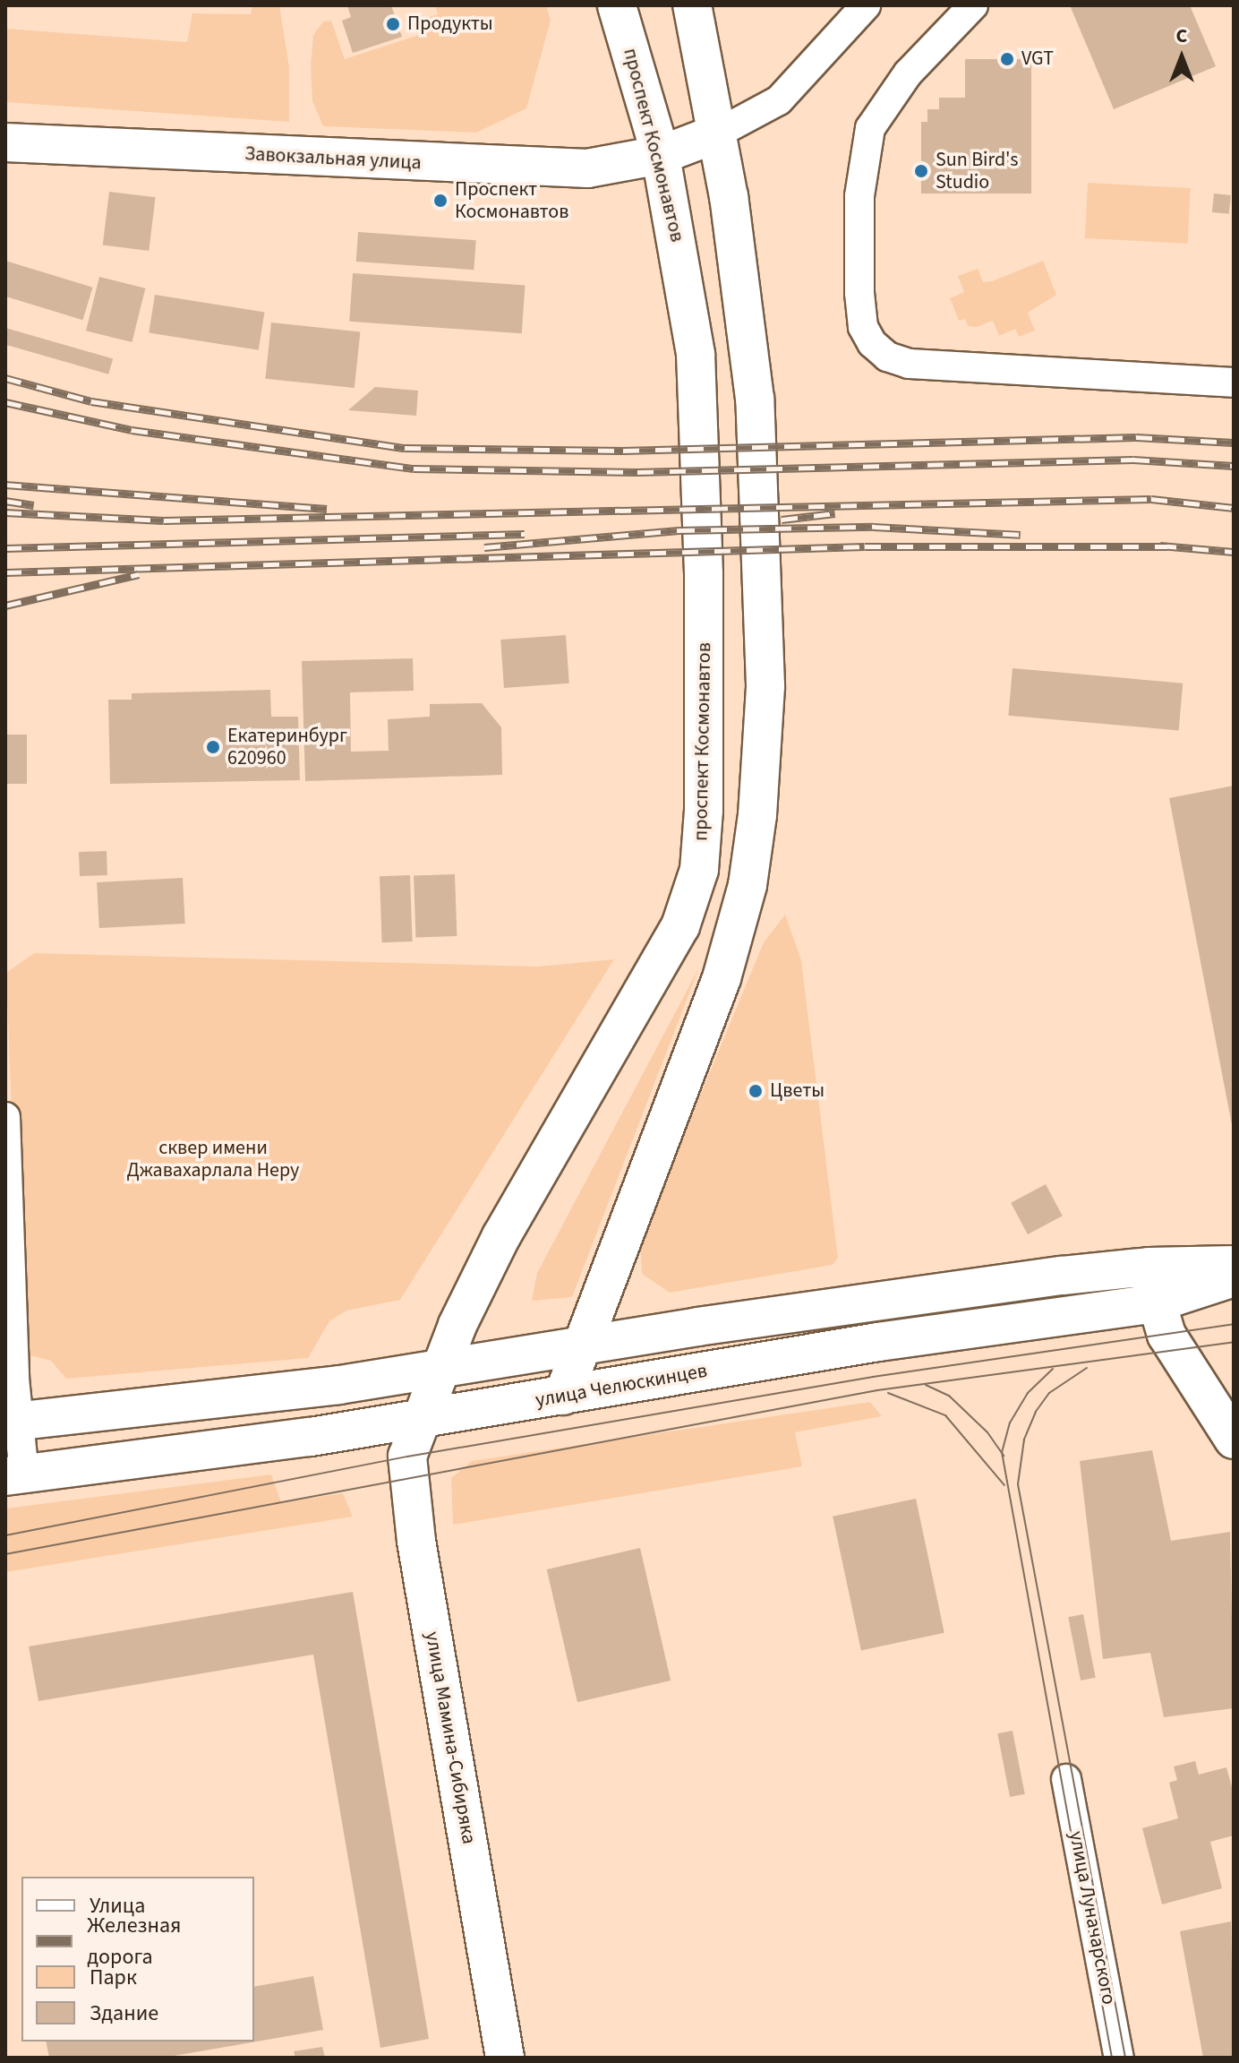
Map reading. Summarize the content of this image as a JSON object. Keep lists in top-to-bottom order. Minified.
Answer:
{"streets":{"main road":["проспект Космонавтов","Завокзальная улица","улица Челюскинцев","улица Мамина-Сибиряка"],"street":["улица Луначарского"]},"crossings":[["проспект Космонавтов","Завокзальная улица"],["проспект Космонавтов","улица Челюскинцев"],["проспект Космонавтов","улица Мамина-Сибиряка"],["улица Челюскинцев","улица Мамина-Сибиряка"]],"parks":["сквер имени Джавахарлала Неру"],"places":["Продукты","VGT","Sun Bird's Studio","Проспект Космонавтов","Екатеринбург 620960","Цветы"],"legend":["Улица","Железная дорога","Парк","Здание"],"north":"top"}
